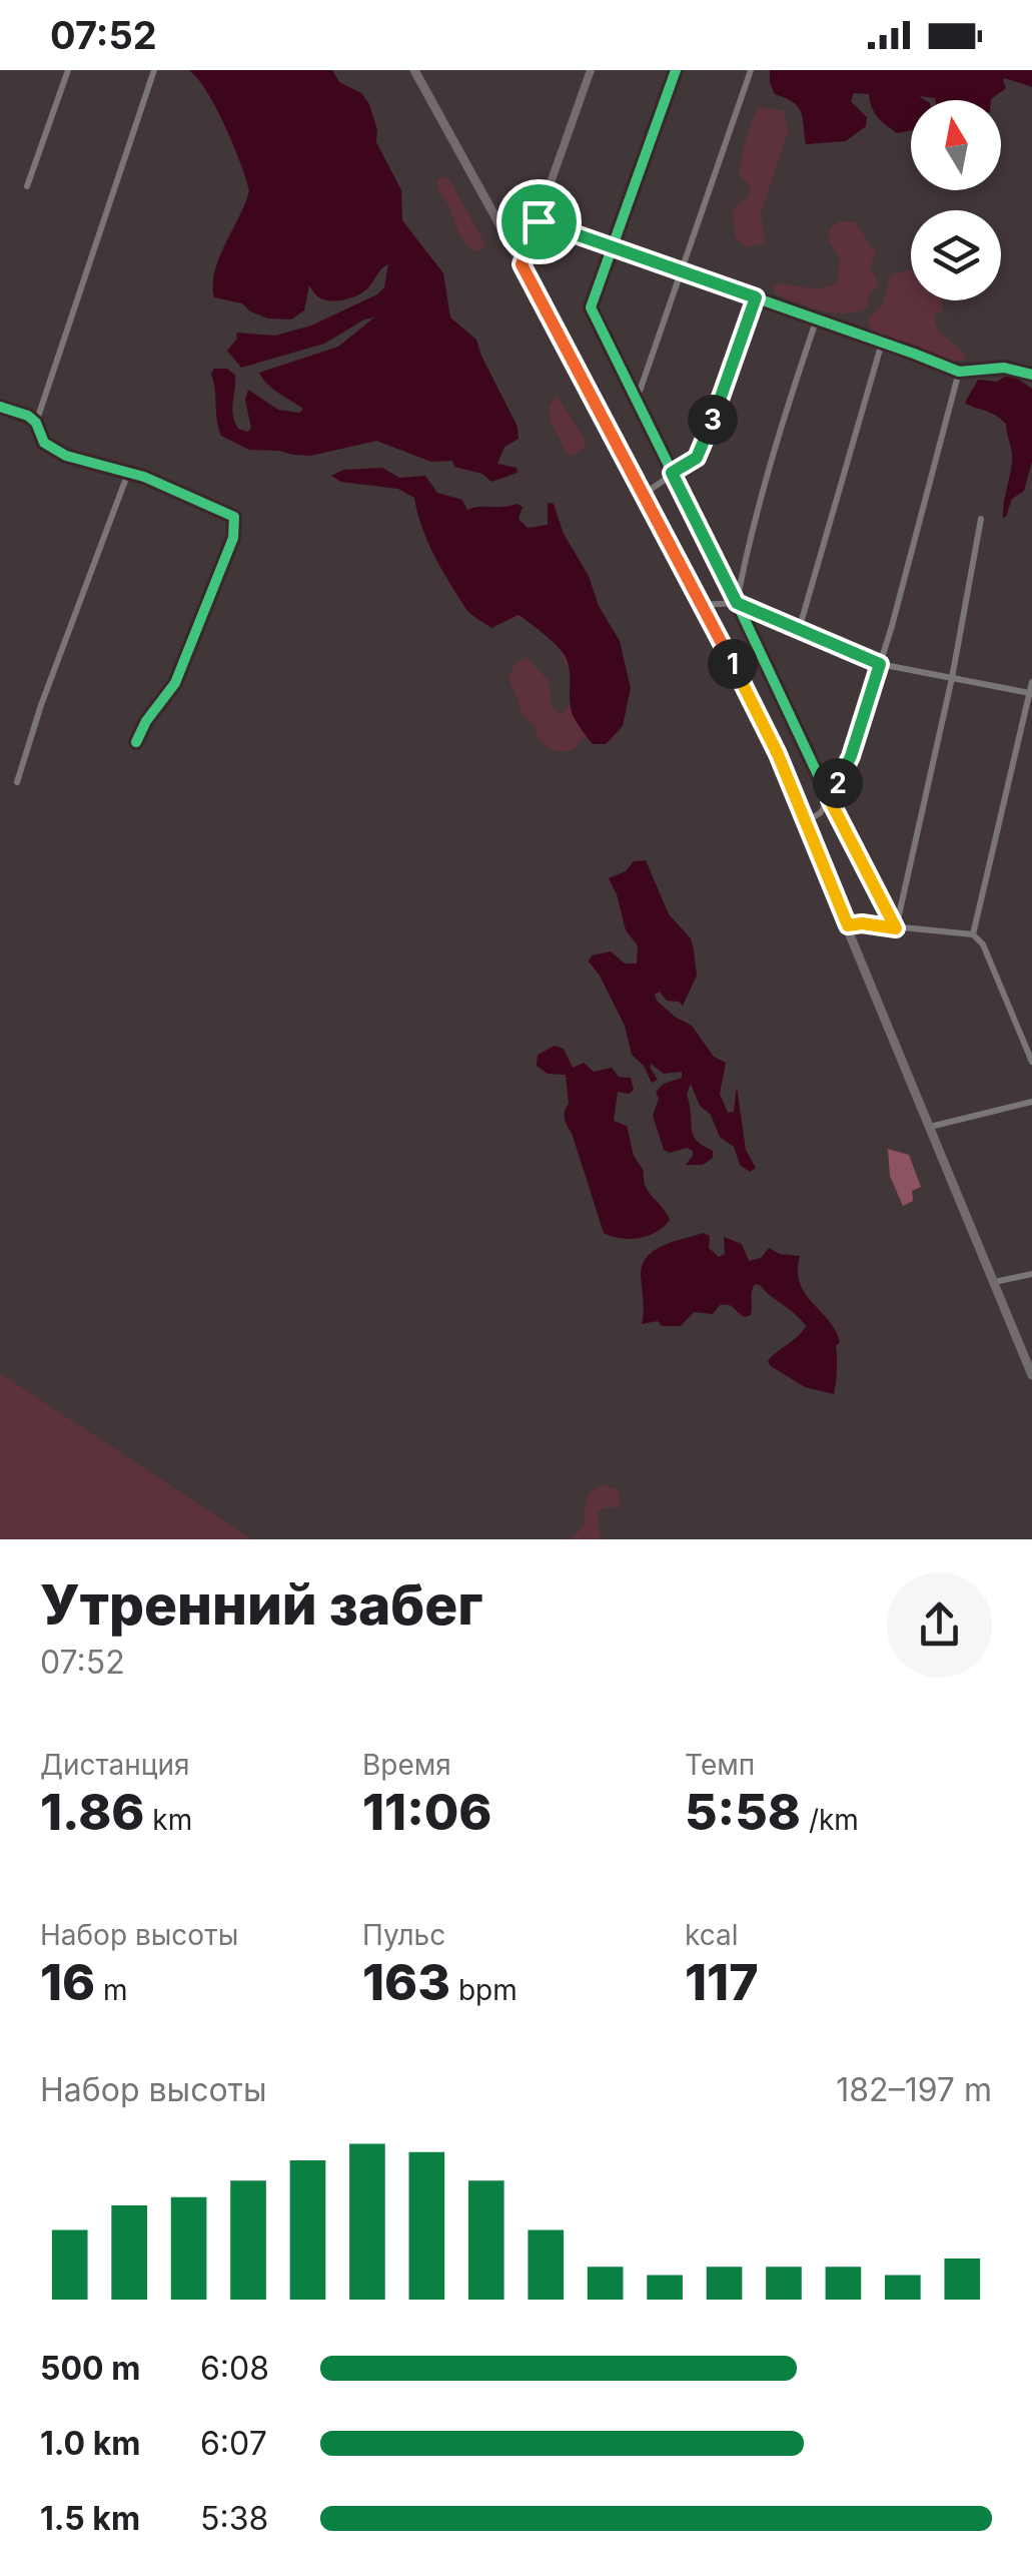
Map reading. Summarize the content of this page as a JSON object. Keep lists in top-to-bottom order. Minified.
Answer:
{"north":"top","page":{"status":"07:52","pins":["3","1","2"],"heading":["Утренний забег","07:52"],"stats":[["Дистанция","1.86 km"],["Время","11:06"],["Темп","5:58 /km"],["Набор высоты","16 m"],["Пульс","163 bpm"],["kcal","117"]],"chart":["Набор высоты","182–197 m"],"list":[{"name":"500 m","note":"6:08"},{"name":"1.0 km","note":"6:07"},{"name":"1.5 km","note":"5:38"}]}}
